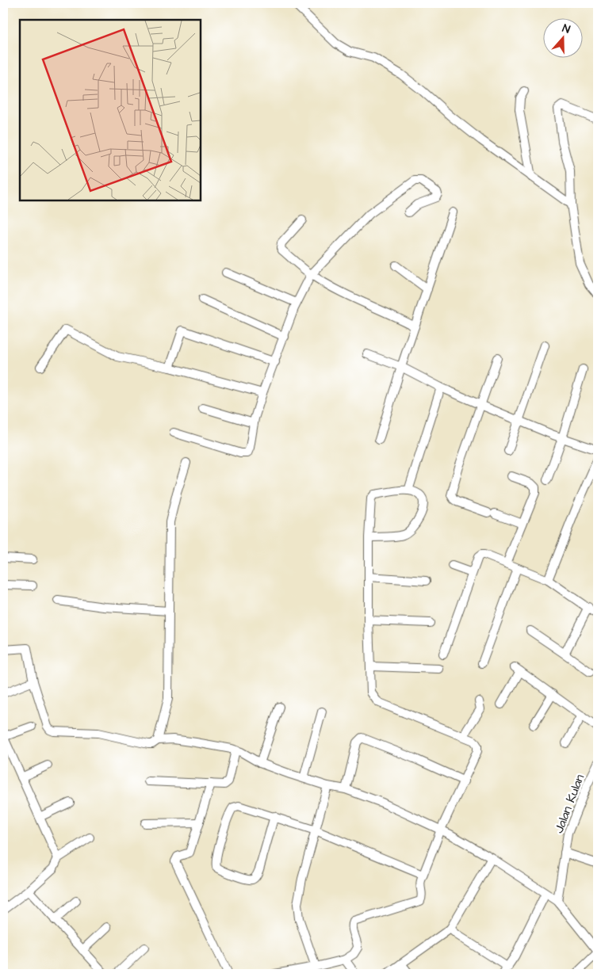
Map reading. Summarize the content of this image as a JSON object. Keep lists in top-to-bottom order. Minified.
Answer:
{"streets":{"street":["Jalan Kulan"]},"north":"top"}
